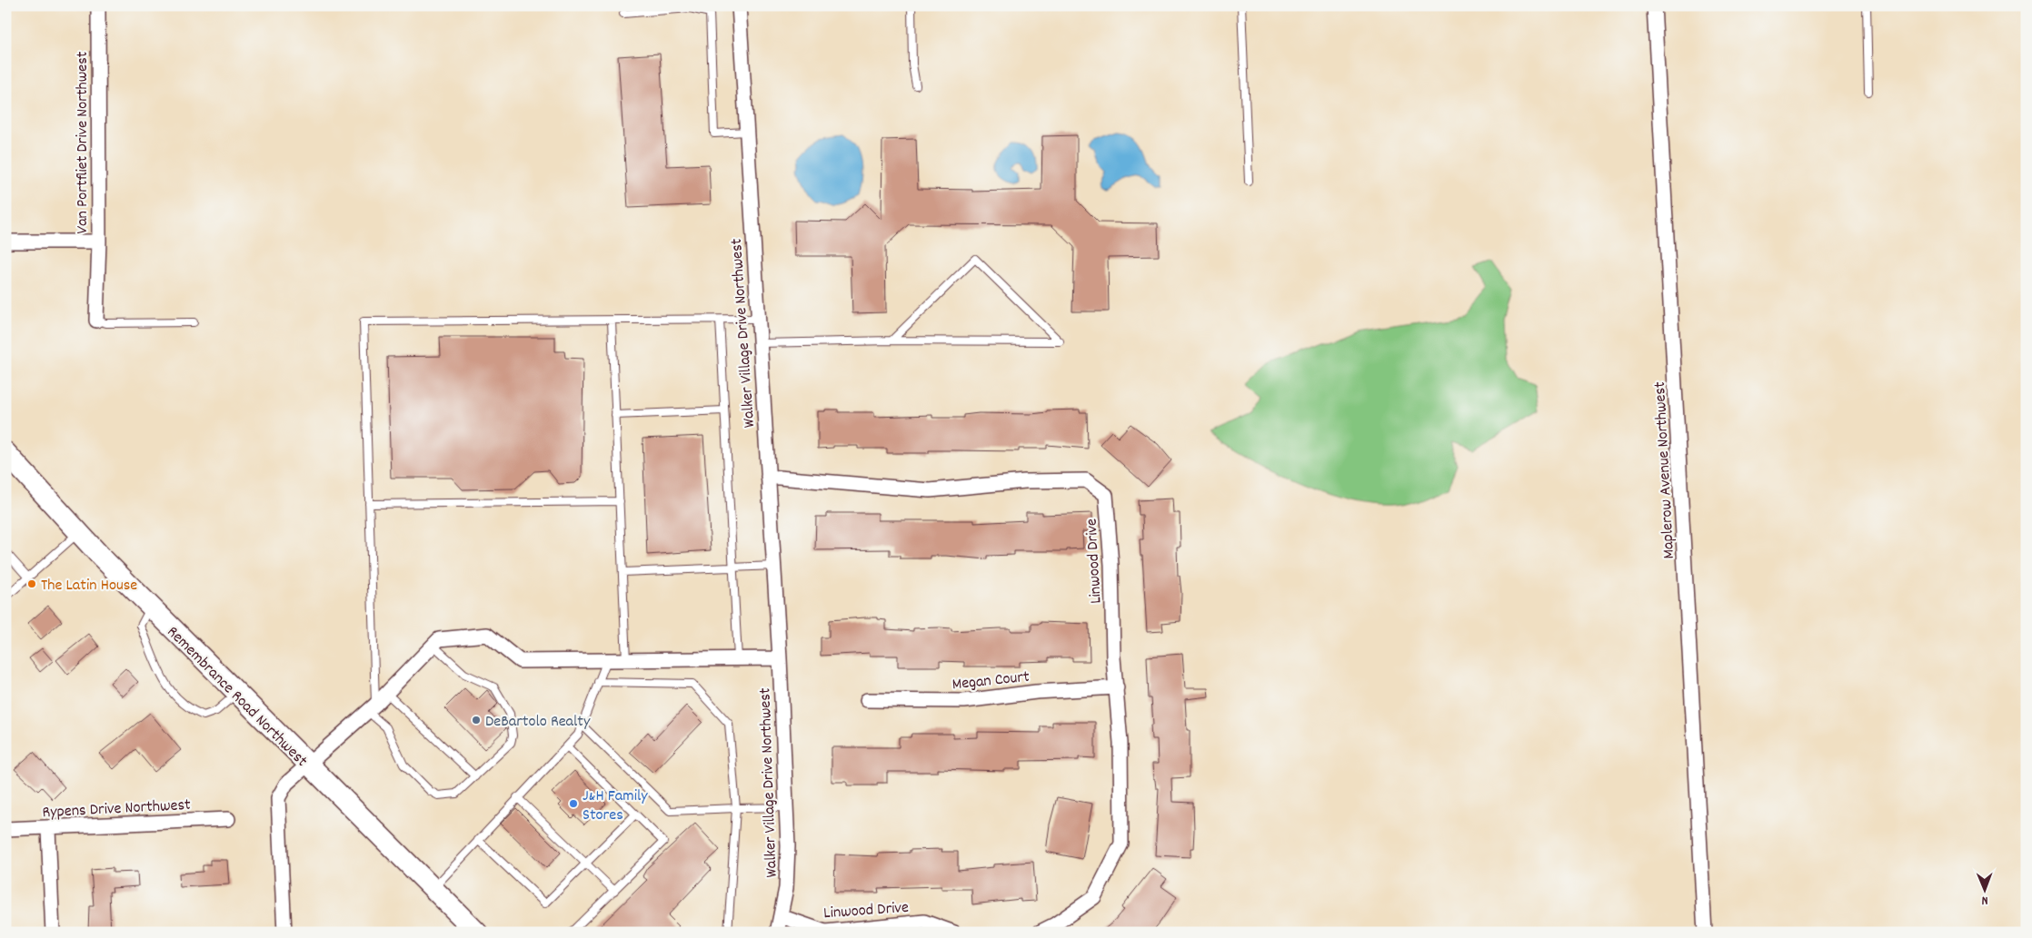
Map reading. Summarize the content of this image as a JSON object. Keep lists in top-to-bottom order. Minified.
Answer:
{"streets":{"main road":["Remembrance Road Northwest"],"street":["Van Portfliet Drive Northwest","Walker Village Drive Northwest","Maplerow Avenue Northwest","Linwood Drive","Megan Court","Rypens Drive Northwest"]},"crossings":[["Walker Village Drive Northwest","Linwood Drive"],["Linwood Drive","Megan Court"]],"places":["The Latin House","DeBartolo Realty","J&H Family Stores"],"north":"bottom"}
